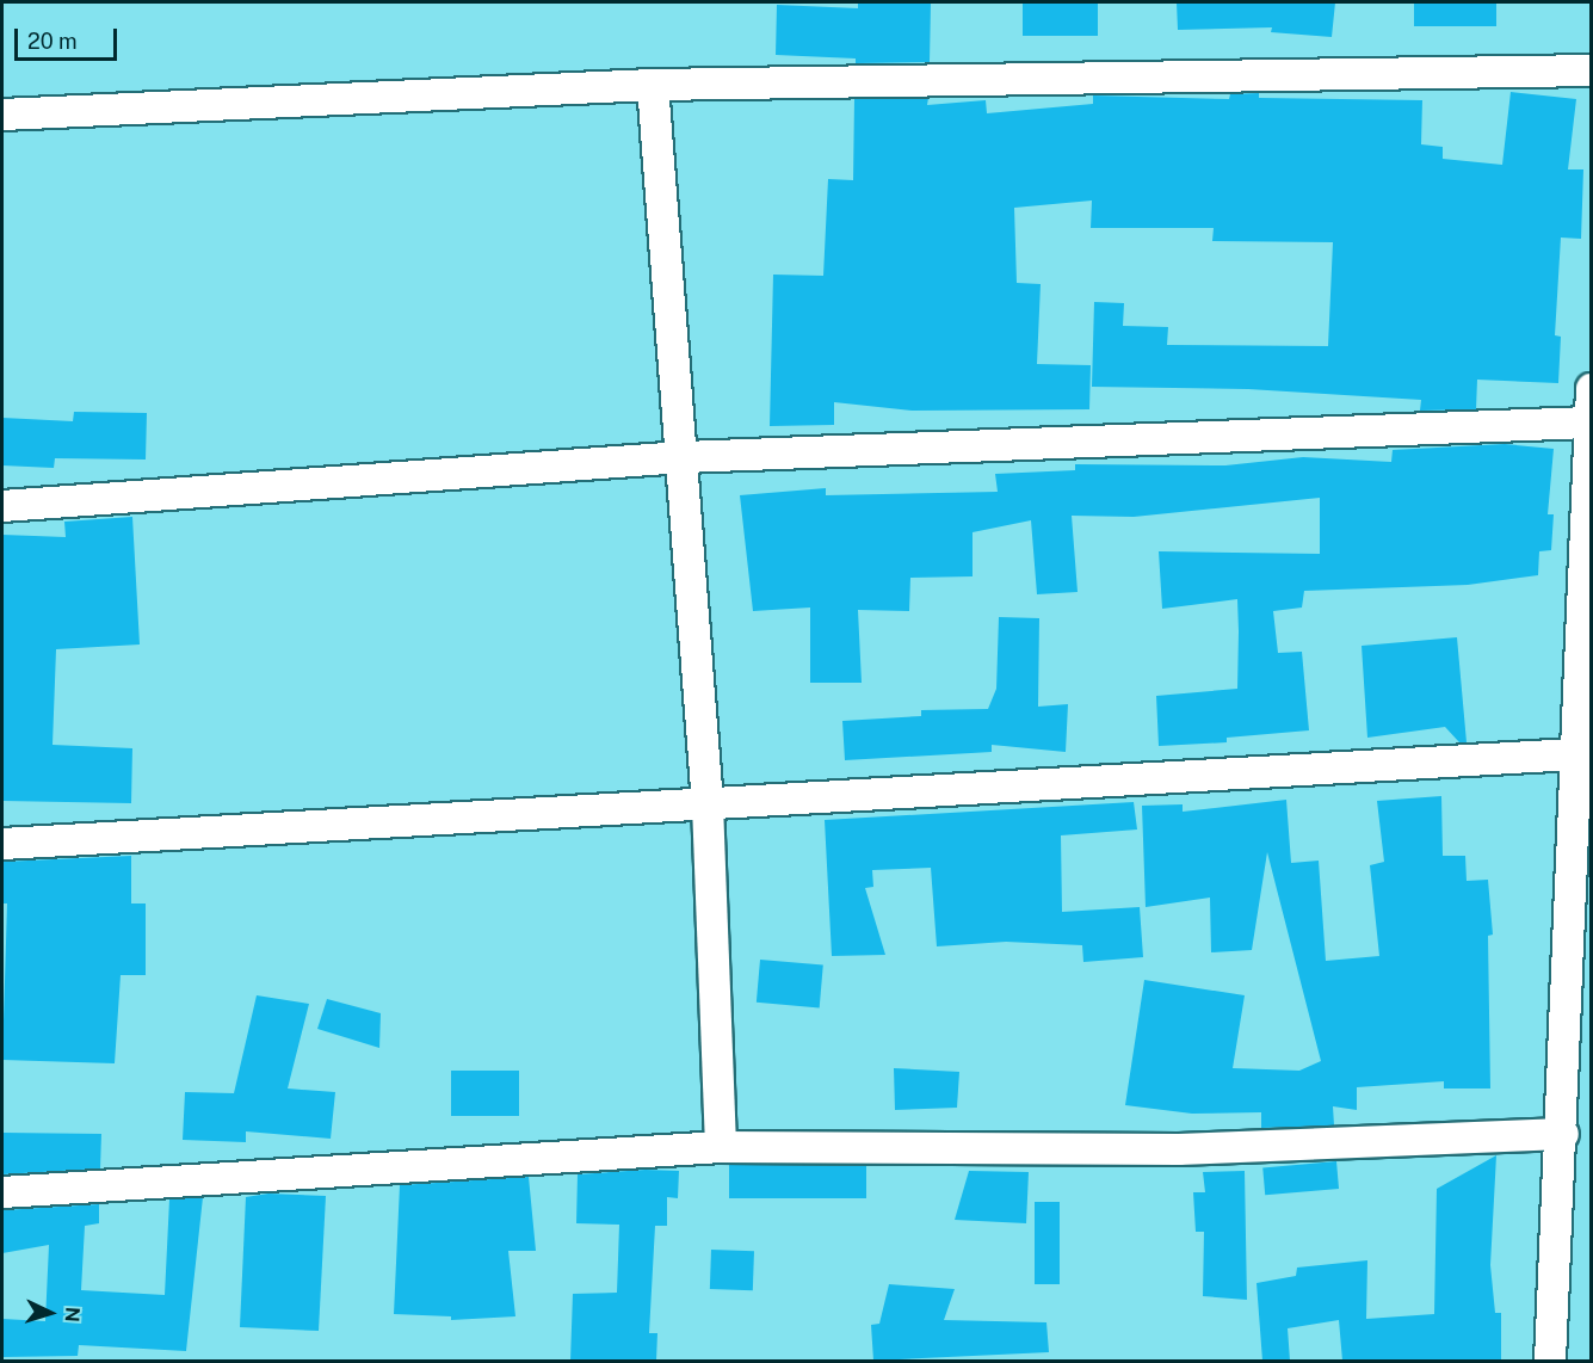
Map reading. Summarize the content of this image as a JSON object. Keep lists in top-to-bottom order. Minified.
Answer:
{"scale_bar":"20 m","north":"right"}
